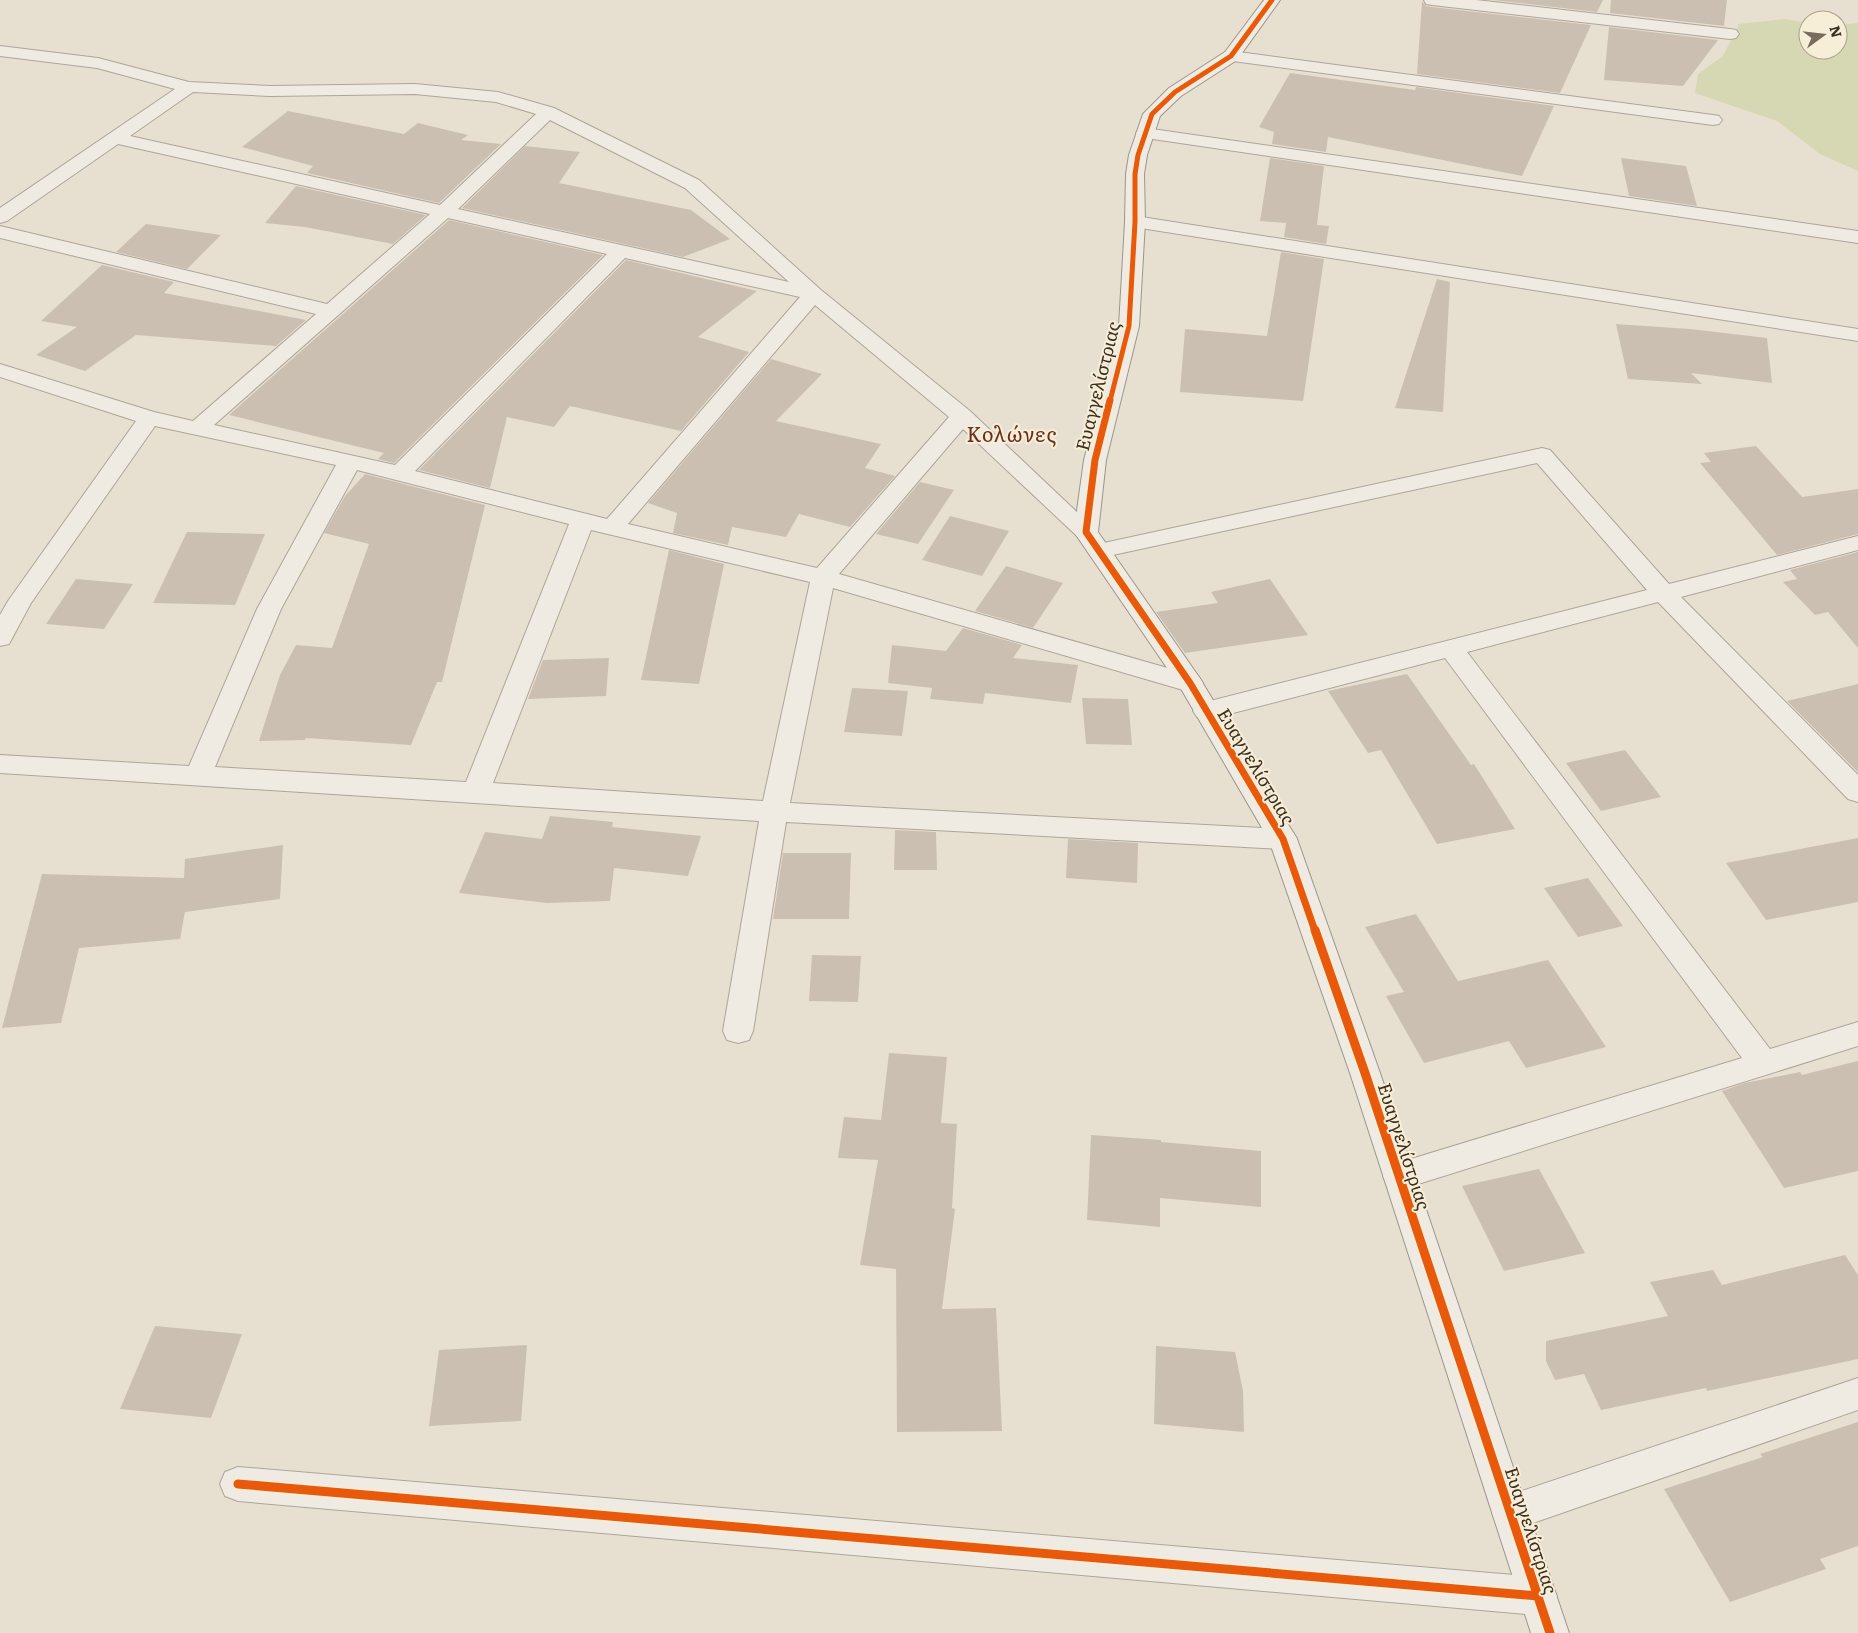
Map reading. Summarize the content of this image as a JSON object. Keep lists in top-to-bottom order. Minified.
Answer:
{"streets":{"street":["Ευαγγελίστριας"]},"districts":["Κολώνες"],"north":"right"}
